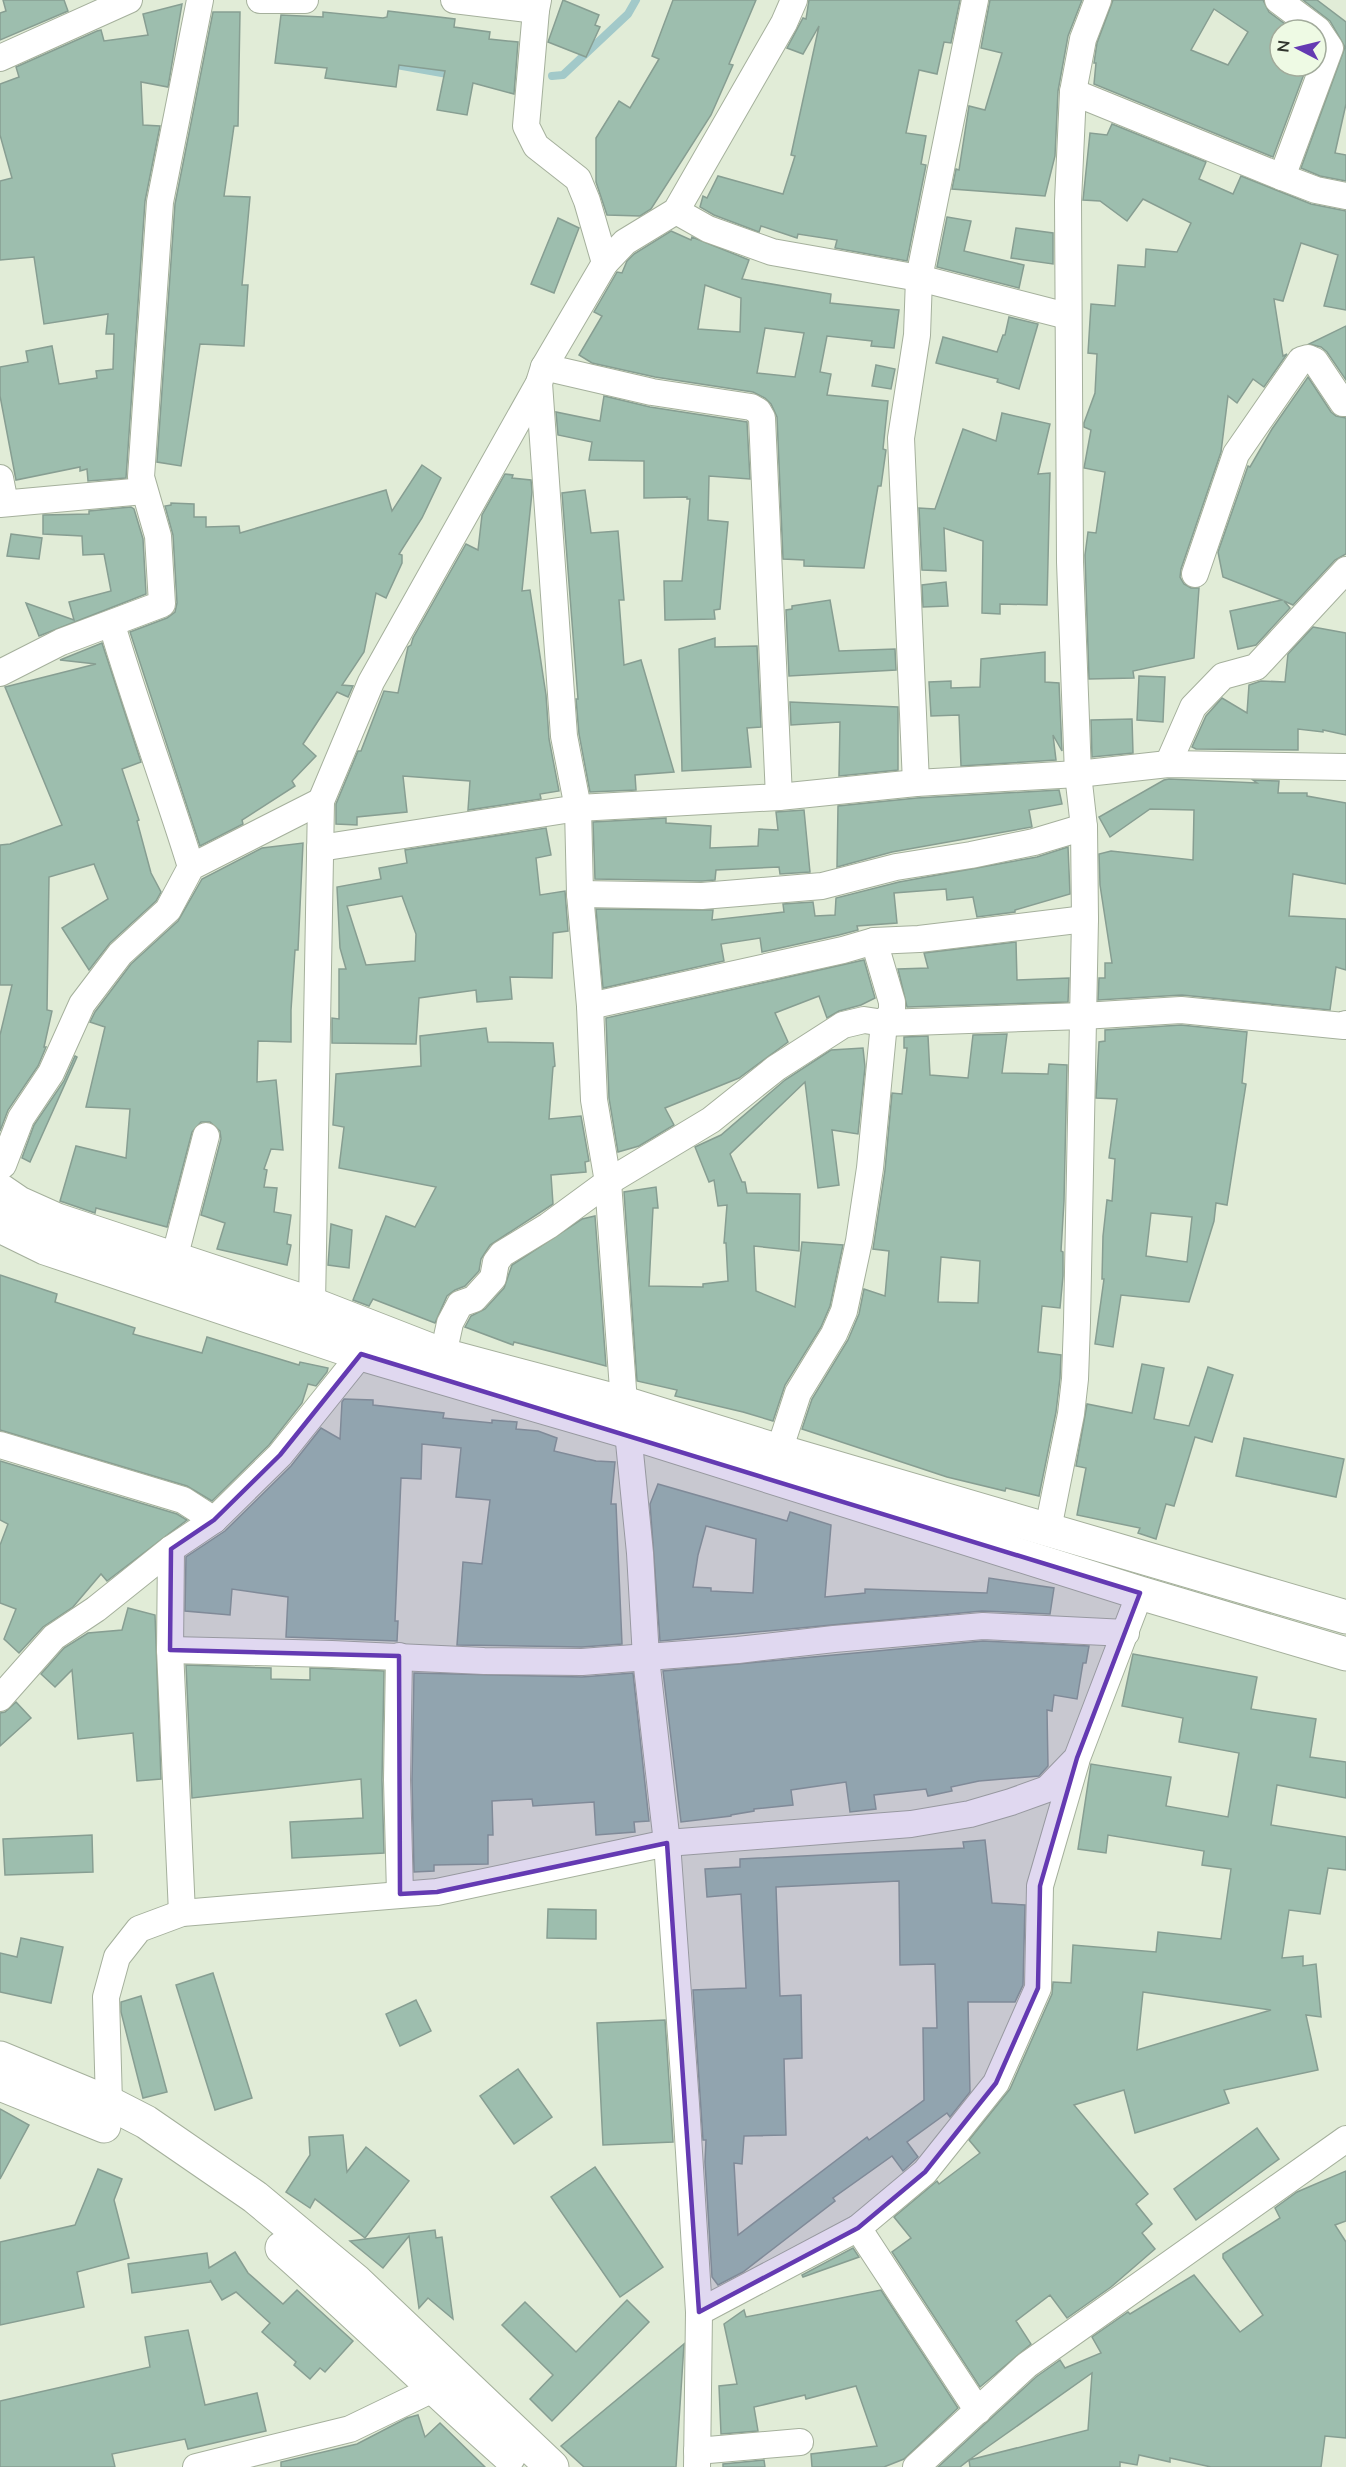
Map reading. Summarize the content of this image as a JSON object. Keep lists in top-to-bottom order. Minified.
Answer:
{"north":"left"}
